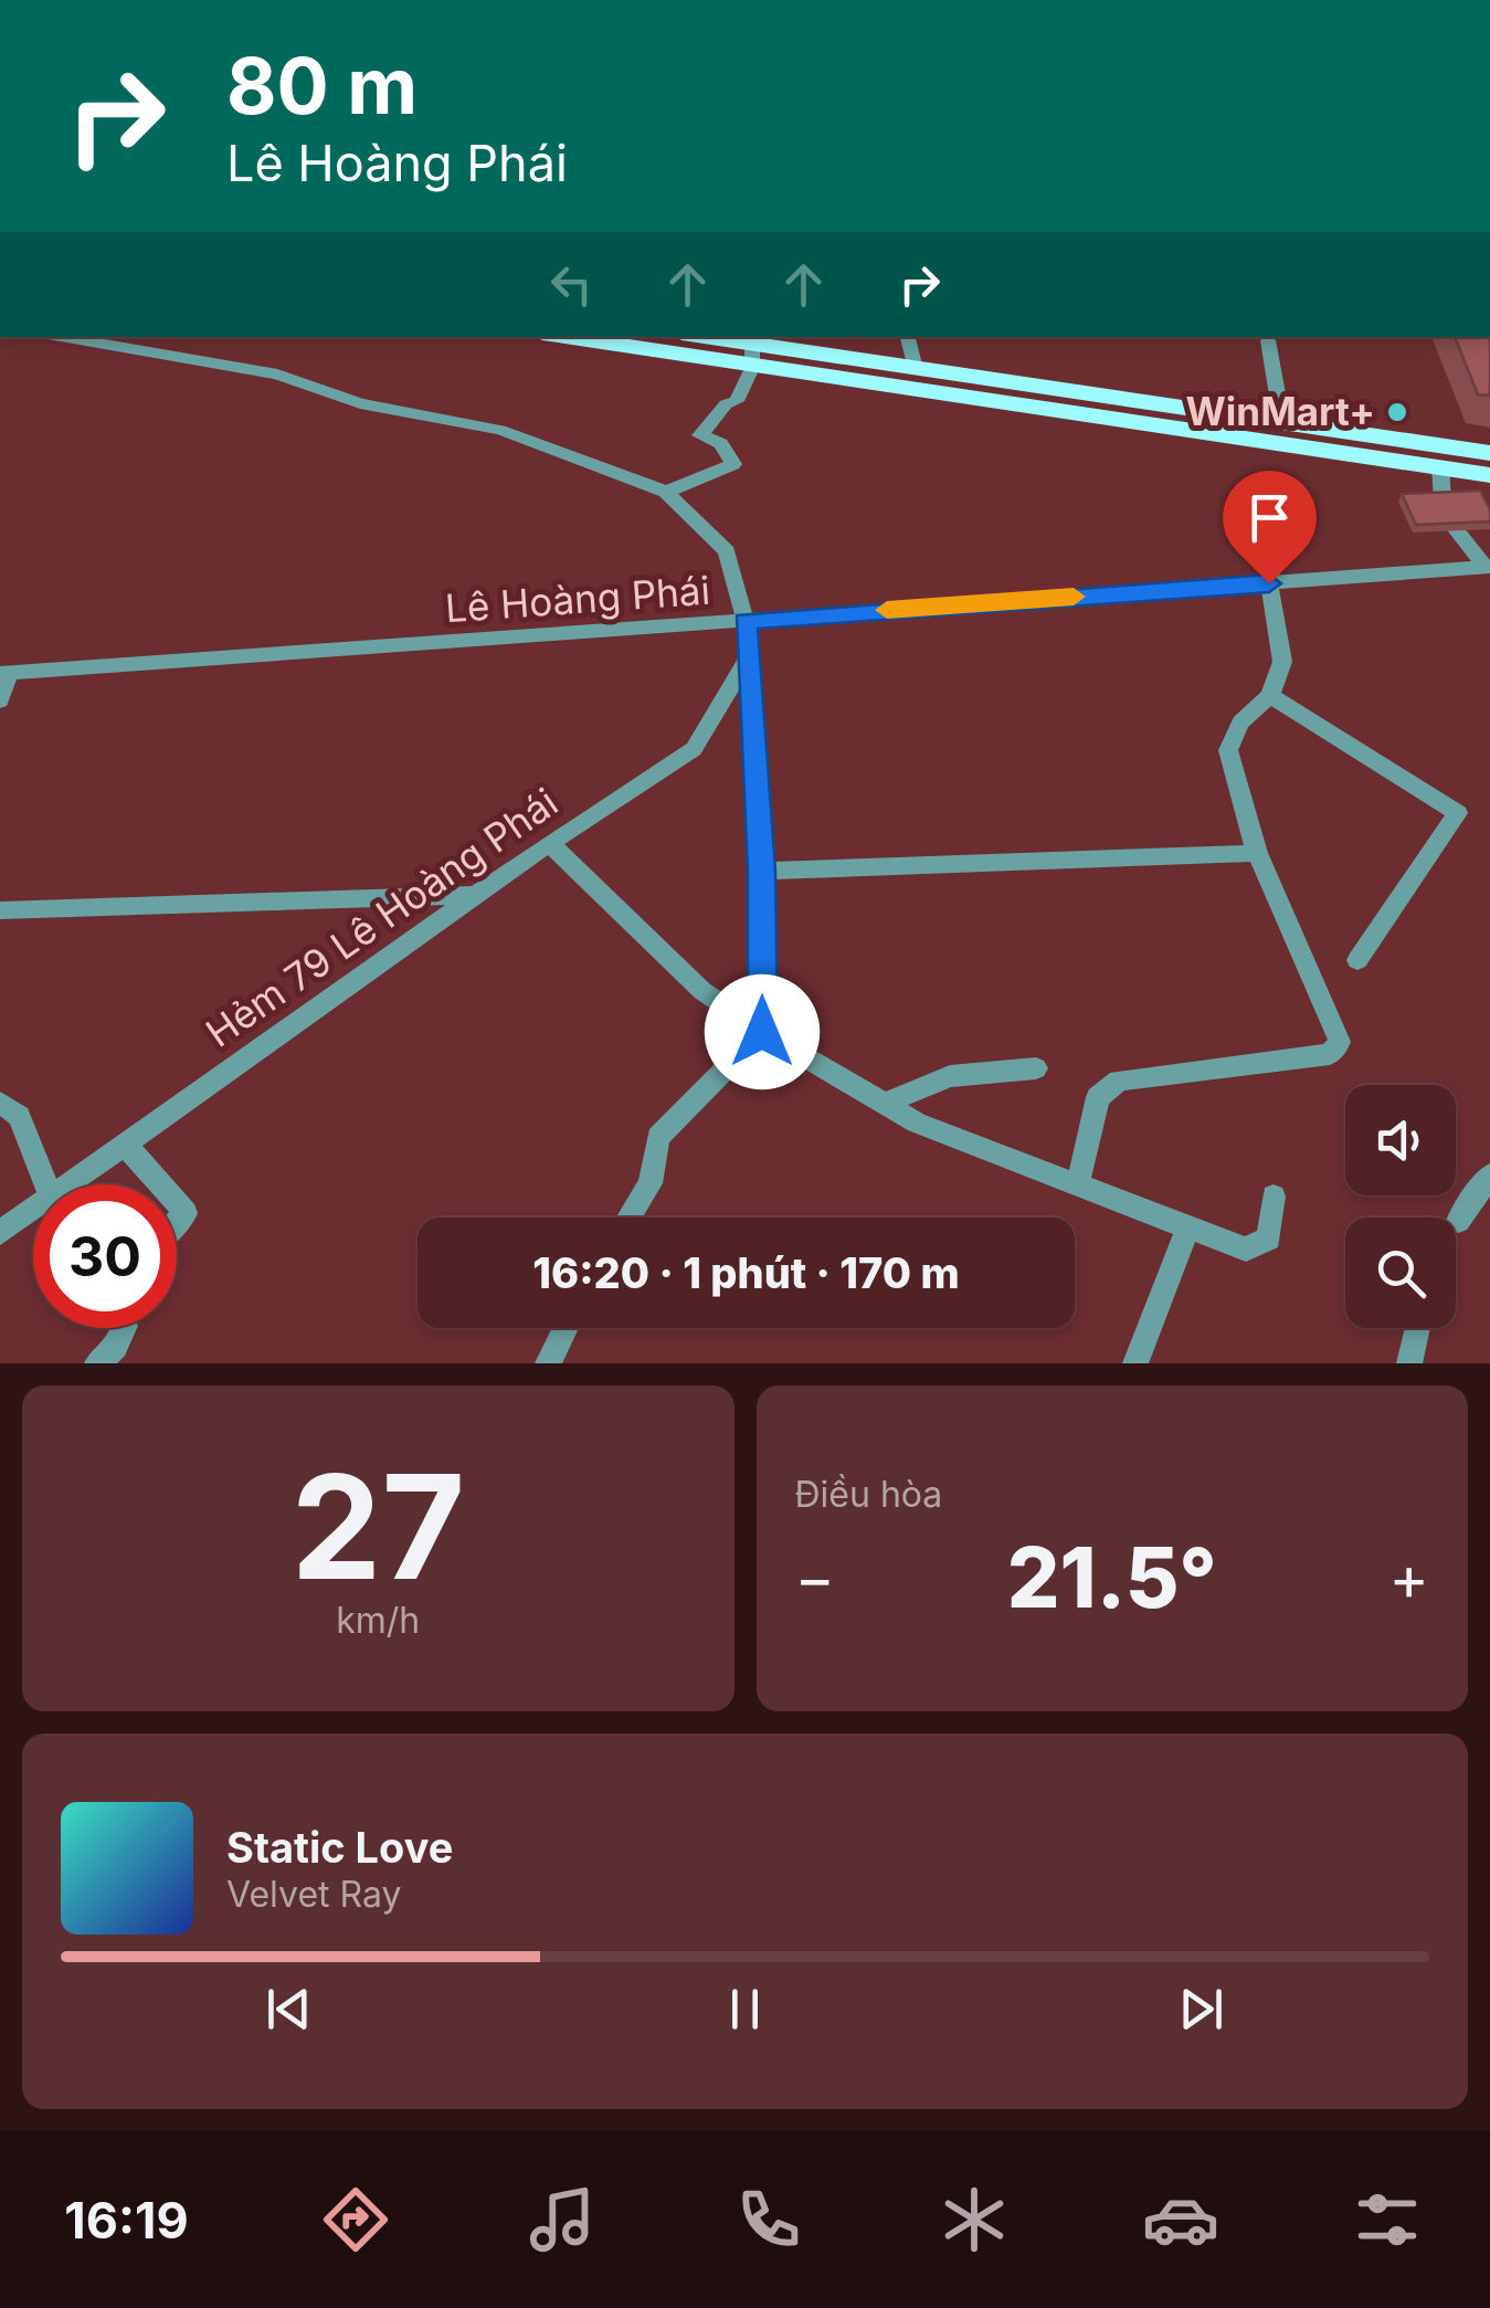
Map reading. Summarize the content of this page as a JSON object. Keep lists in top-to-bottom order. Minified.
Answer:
{"streets":{"street":["Lê Hoàng Phái","Hẻm 79 Lê Hoàng Phái"]},"places":["WinMart+"],"page":{"turn":["80 m","Lê Hoàng Phái"],"limit":"30","trip":"16:20 · 1 phút · 170 m","tile":[["27","km/h"],"Điều hòa"],"heat":["−","21.5°","+"],"song":["Static Love","Velvet Ray"],"tabs":"16:19"}}
